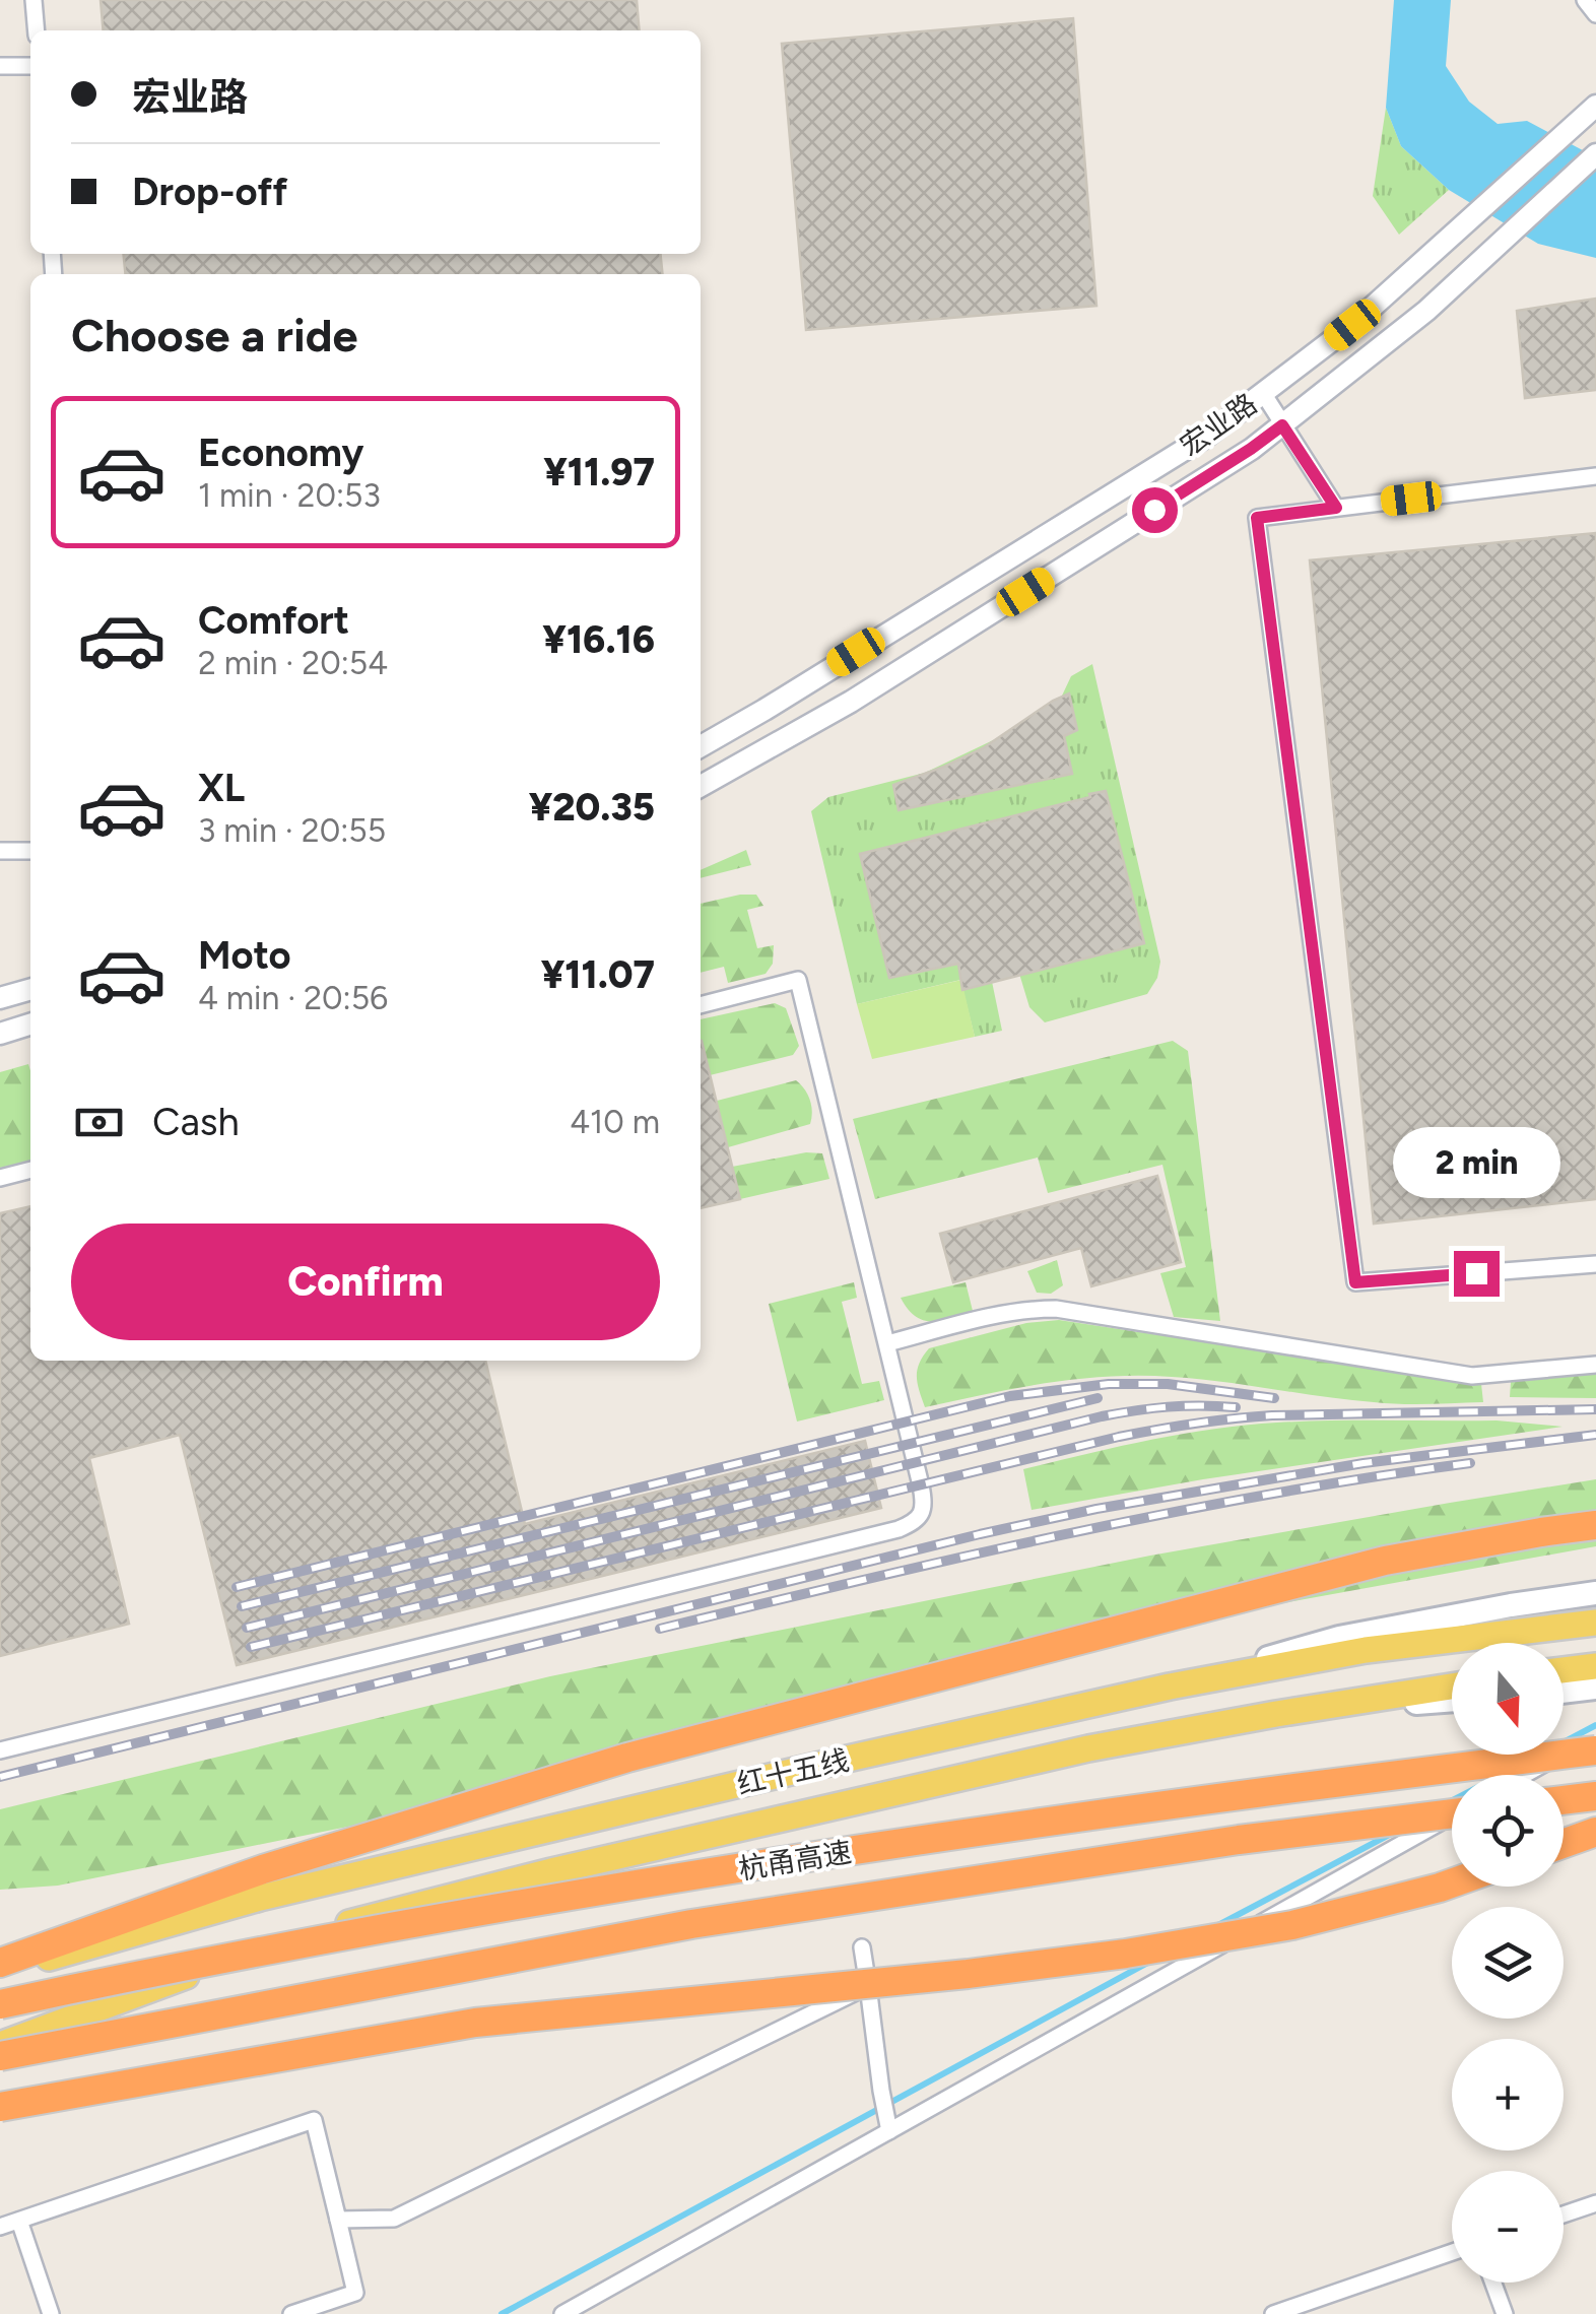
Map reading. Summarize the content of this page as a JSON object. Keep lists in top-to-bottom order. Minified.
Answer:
{"streets":{"highway":["杭甬高速"],"main road":["红十五线"],"street":["宏业路"]},"north":"bottom","page":{"banner":["宏业路","Drop-off"],"heading":"Choose a ride","list":[{"name":"Economy","note":"1 min · 20:53","value":"¥11.97"},{"name":"Comfort","note":"2 min · 20:54","value":"¥16.16"},{"name":"XL","note":"3 min · 20:55","value":"¥20.35"},{"name":"Moto","note":"4 min · 20:56","value":"¥11.07"}],"pay":["Cash","410 m"],"bubble":"2 min","buttons":"Confirm","map_buttons":["+","−"]}}
